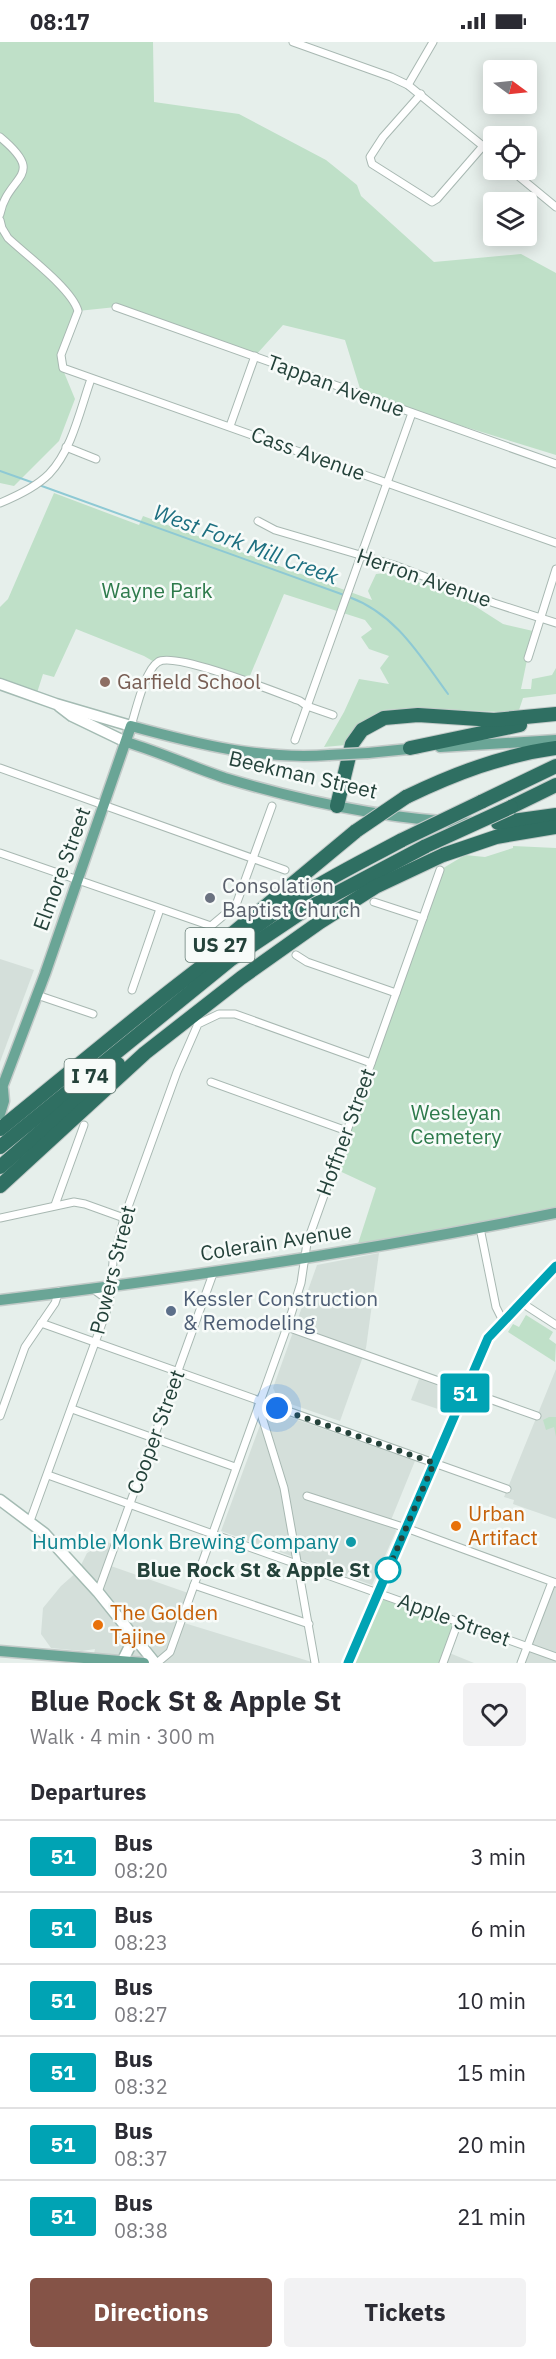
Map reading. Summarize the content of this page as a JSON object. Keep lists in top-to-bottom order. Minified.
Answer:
{"streets":{"highway":["US 27","I 74"],"main road":["Beekman Street","Elmore Street","Colerain Avenue"],"street":["Tappan Avenue","Cass Avenue","Herron Avenue","Hoffner Street","Powers Street","Cooper Street","Apple Street"]},"crossings":[["Beekman Street","Elmore Street"],["US 27","I 74"],["Hoffner Street","Colerain Avenue"],["Hoffner Street","Powers Street"],["Hoffner Street","Apple Street"],["Colerain Avenue","Powers Street"],["Colerain Avenue","Cooper Street"],["Powers Street","Apple Street"],["Cooper Street","Apple Street"]],"water":["West Fork Mill Creek"],"parks":["Wayne Park","Wesleyan Cemetery"],"places":["Garfield School","Consolation Baptist Church","Kessler Construction & Remodeling","Urban Artifact","Humble Monk Brewing Company","Blue Rock St & Apple St","The Golden Tajine"],"lines":["bus line 51"],"north":"right","page":{"status":"08:17","on_map":"51","heading":[["Blue Rock St & Apple St","Walk · 4 min · 300 m"],"Departures"],"list":[{"mark":"51","name":"Bus","note":"08:20","value":"3 min"},{"mark":"51","name":"Bus","note":"08:23","value":"6 min"},{"mark":"51","name":"Bus","note":"08:27","value":"10 min"},{"mark":"51","name":"Bus","note":"08:32","value":"15 min"},{"mark":"51","name":"Bus","note":"08:37","value":"20 min"},{"mark":"51","name":"Bus","note":"08:38","value":"21 min"}],"buttons":["Directions","Tickets"]}}
